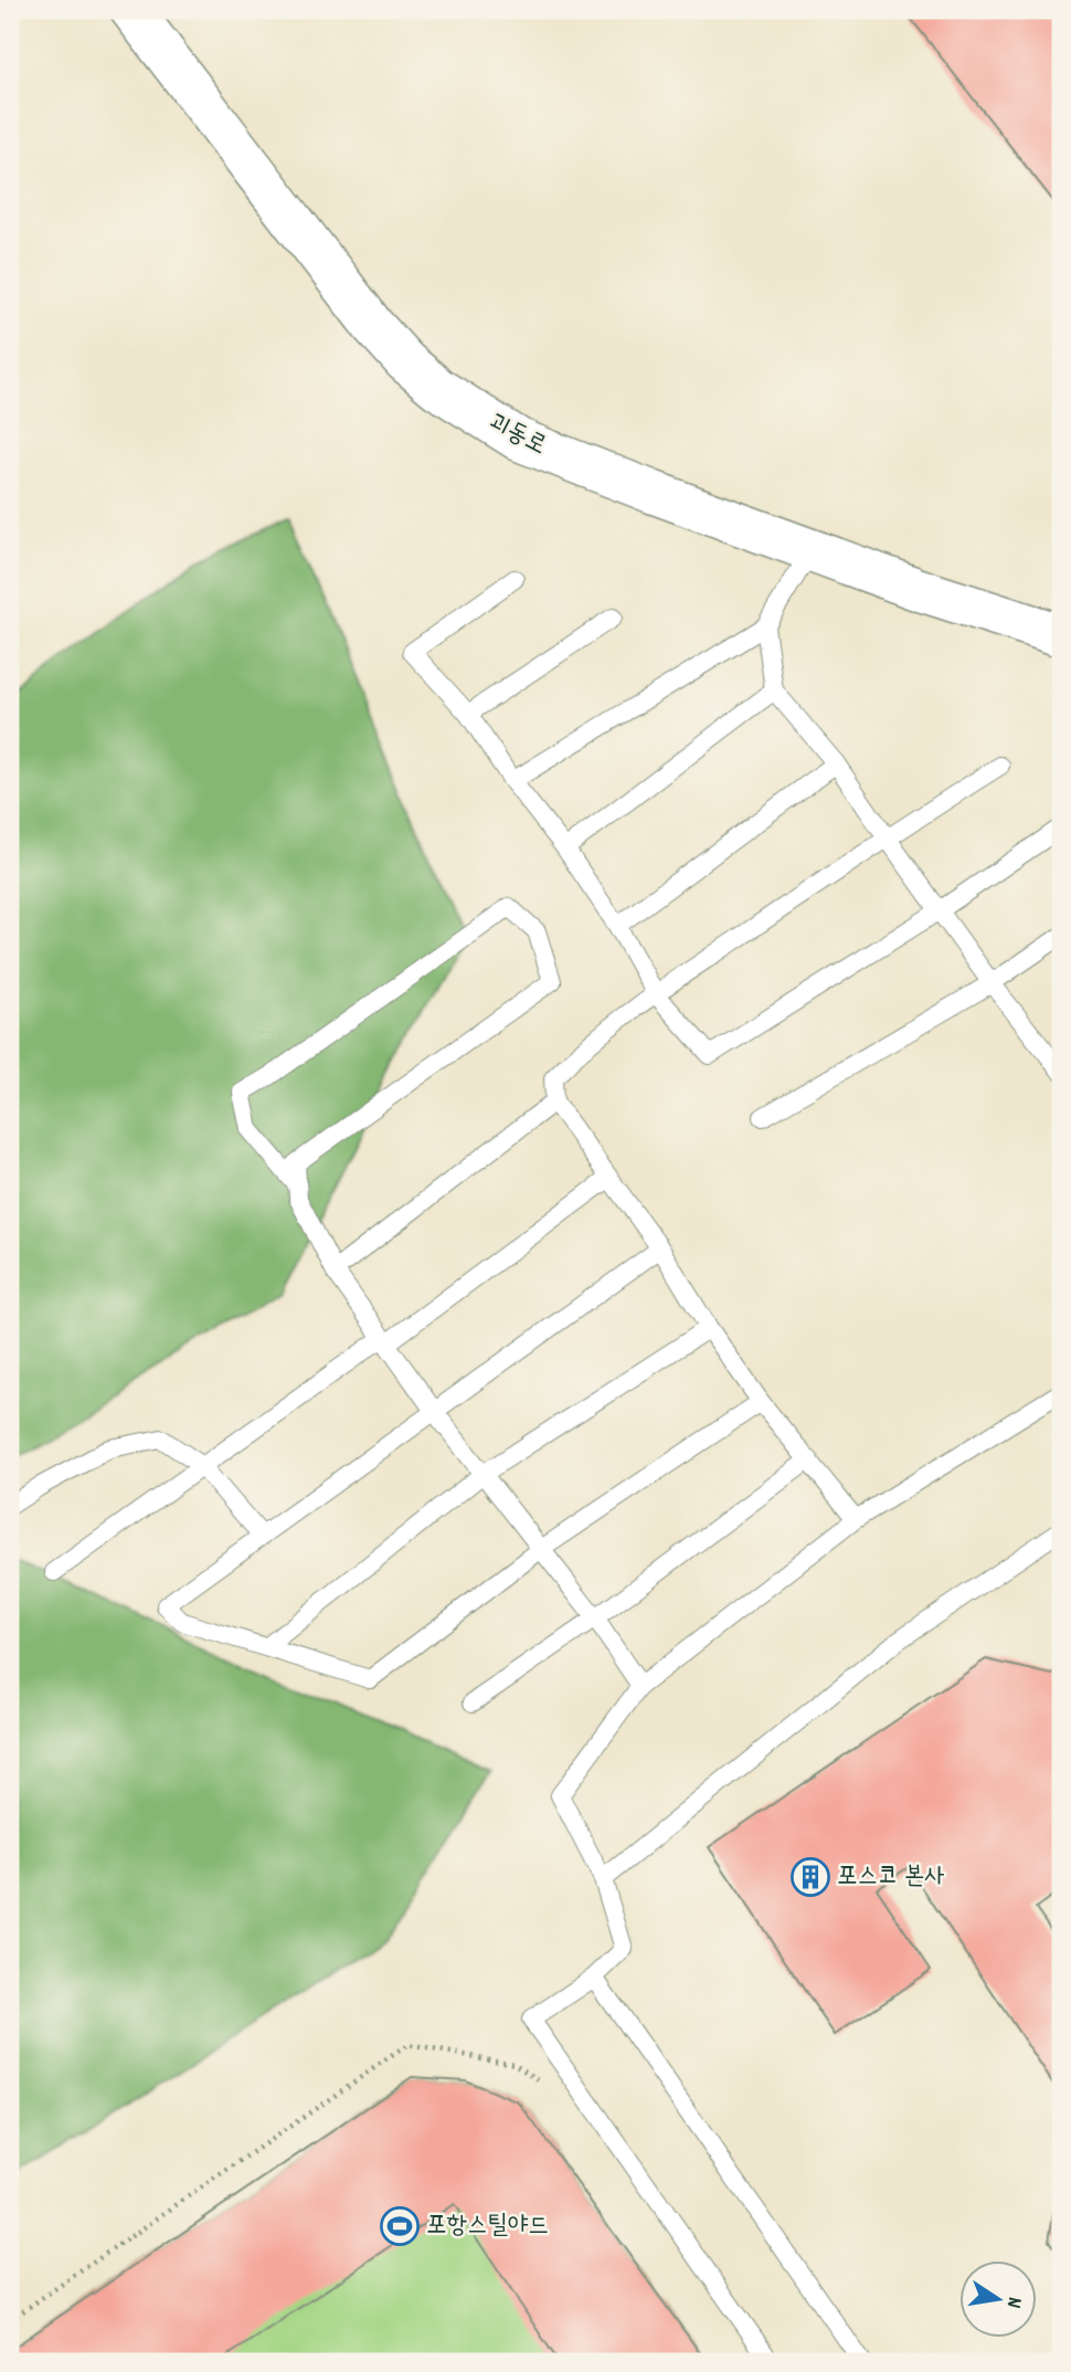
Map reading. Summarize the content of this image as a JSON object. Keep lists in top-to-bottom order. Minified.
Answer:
{"streets":{"street":["괴동로"]},"places":{"building":["포스코 본사"],"sports":["포항스틸야드"]},"north":"right"}
